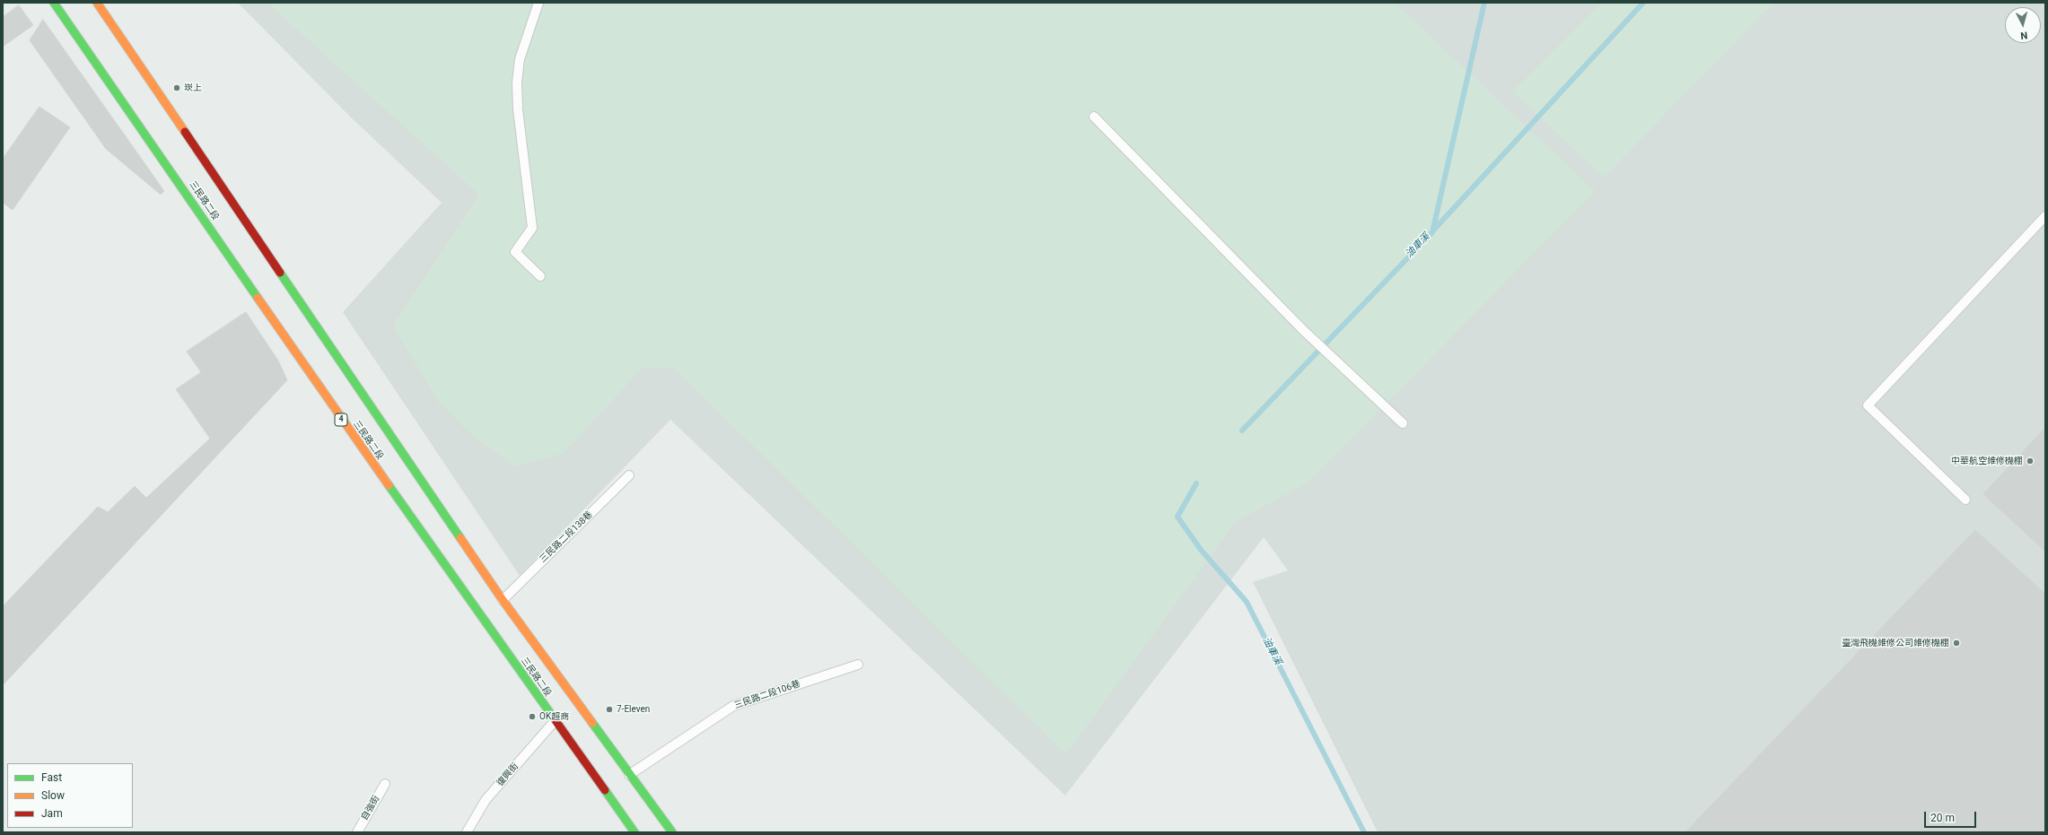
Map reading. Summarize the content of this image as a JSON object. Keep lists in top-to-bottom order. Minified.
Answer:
{"streets":{"main road":["三民路二段","4"],"lane":["三民路二段138巷","三民路二段106巷","復興街","自強街"]},"crossings":[["三民路二段","三民路二段138巷"],["三民路二段","三民路二段106巷"],["三民路二段","復興街"]],"water":["油車溪"],"places":["崁上","中華航空維修機棚","臺灣飛機維修公司維修機棚","7-Eleven","OK超商"],"legend":["Fast","Slow","Jam"],"scale_bar":"20 m","north":"bottom"}
